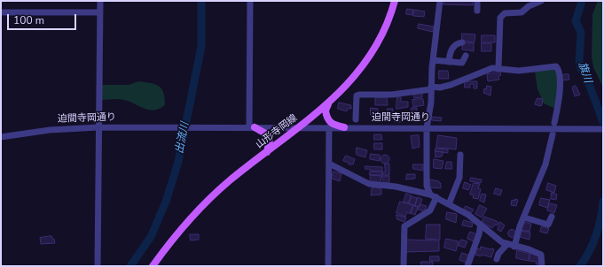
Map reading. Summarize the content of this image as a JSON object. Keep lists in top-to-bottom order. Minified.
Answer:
{"streets":{"main road":["山形寺岡線"],"street":["迫間寺岡通り"]},"crossings":[["迫間寺岡通り","山形寺岡線"]],"water":["旗川","出流川"],"scale_bar":"100 m"}
